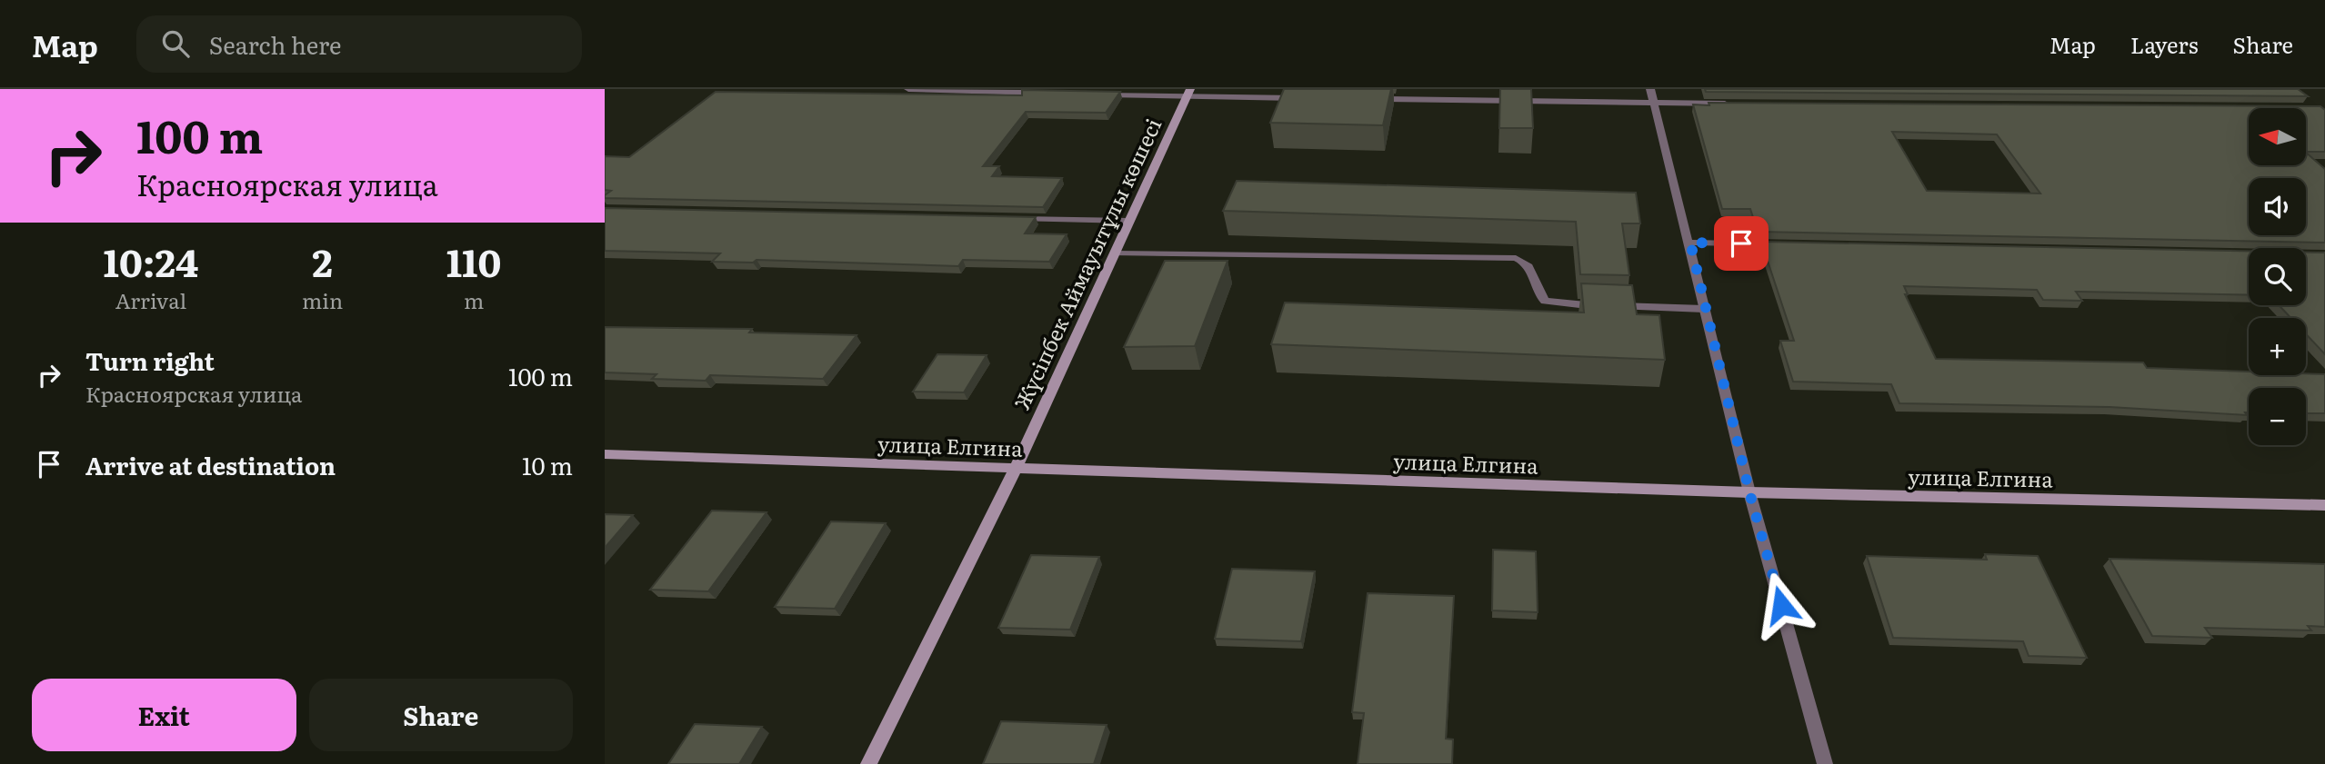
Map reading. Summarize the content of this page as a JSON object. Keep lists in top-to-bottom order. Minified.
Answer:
{"streets":{"street":["Жүсіпбек Аймауытұлы көшесі","улица Елгина"]},"crossings":[["Жүсіпбек Аймауытұлы көшесі","улица Елгина"]],"north":"left","page":{"header":"Map","search":"Search here","nav":["Map","Layers","Share"],"turn":["100 m","Красноярская улица"],"map_buttons":["+","−"],"eta":["10:24","Arrival","2","min","110","m"],"list":[{"name":"Turn right","note":"Красноярская улица","value":"100 m"},{"name":"Arrive at destination","value":"10 m"}],"buttons":["Exit","Share"]}}
